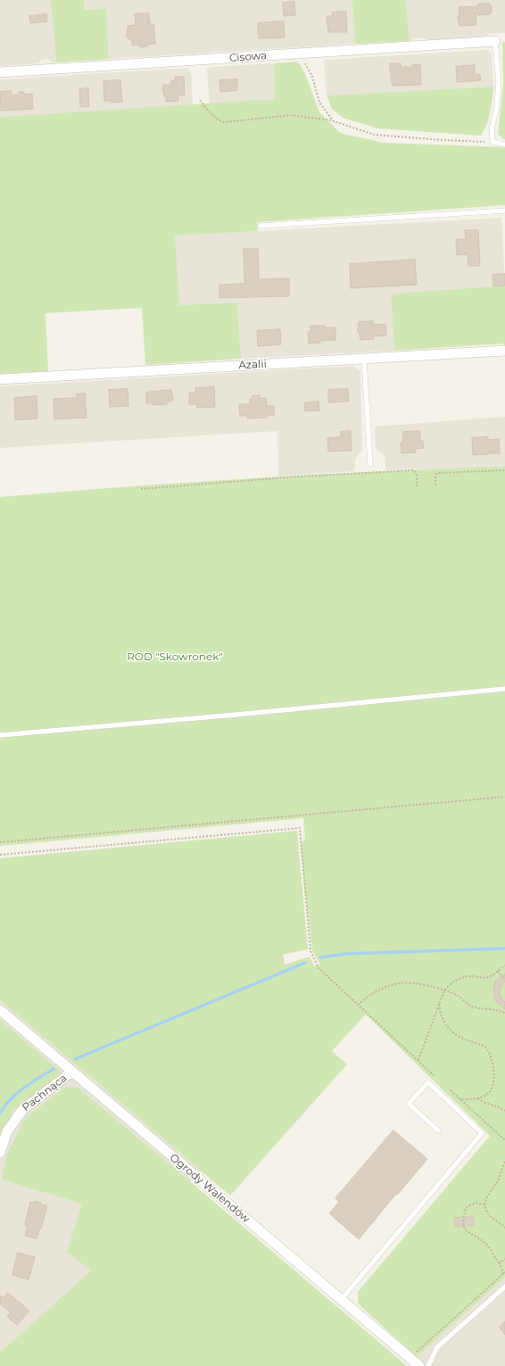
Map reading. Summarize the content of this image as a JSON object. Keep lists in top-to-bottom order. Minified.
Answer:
{"streets":{"street":["Cisowa","Azalii","Pachnąca","Ogrody Walendów"]},"crossings":[["Pachnąca","Ogrody Walendów"]],"parks":["ROD \"Skowronek\""]}
